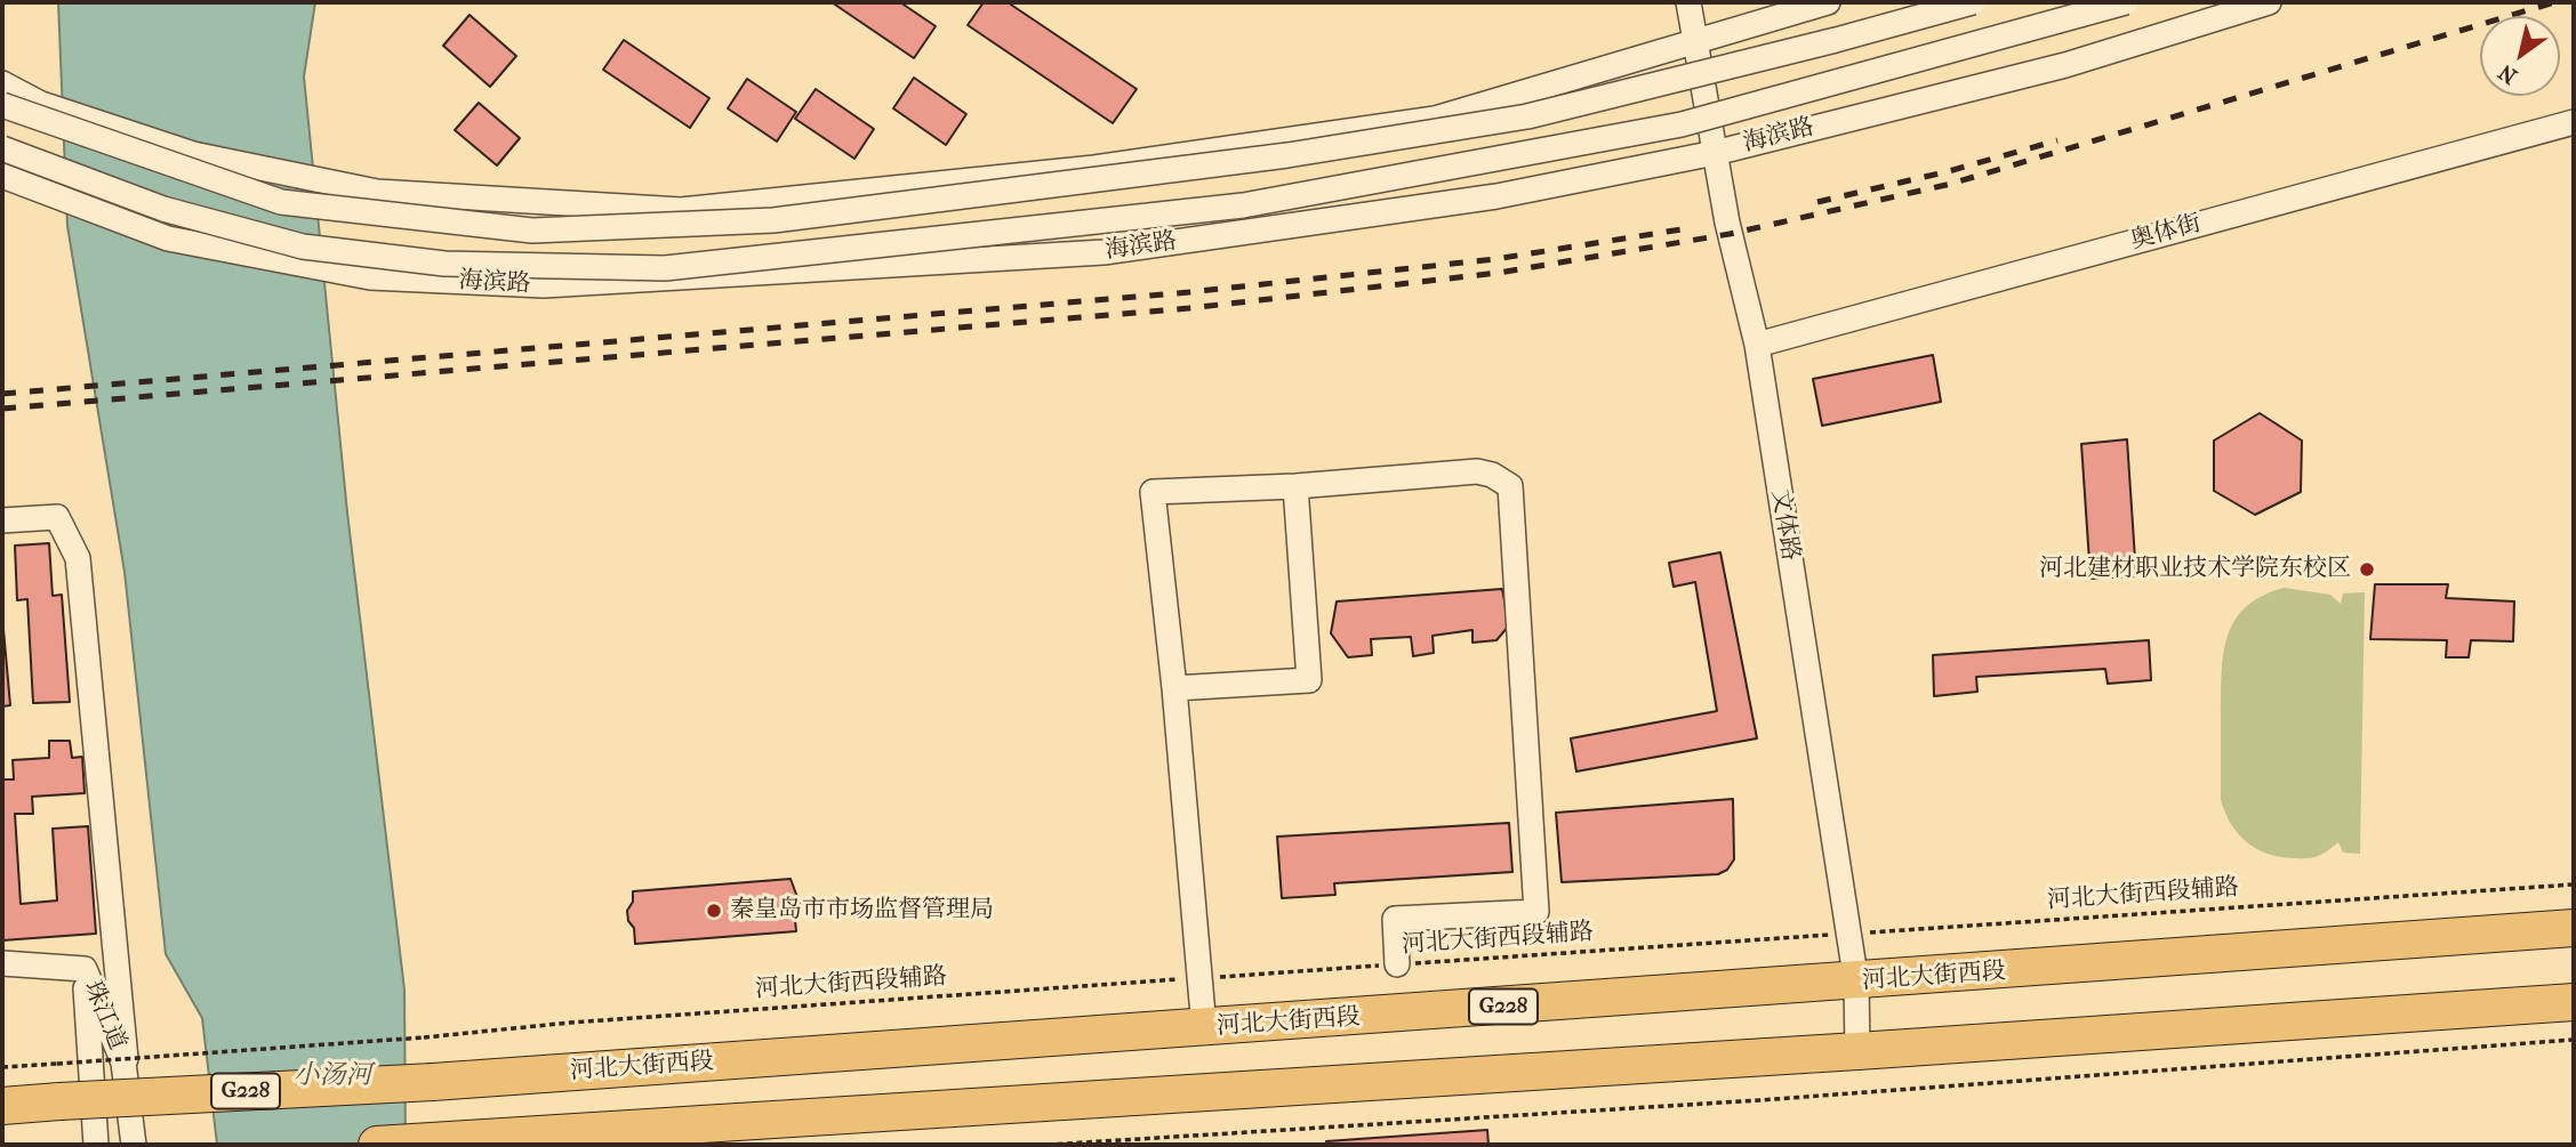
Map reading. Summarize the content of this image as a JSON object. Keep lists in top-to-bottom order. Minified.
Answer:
{"streets":{"highway":["河北大街西段","G228"],"street":["海滨路","奥体街","文体路","珠江道"],"path":["河北大街西段辅路"]},"crossings":[["海滨路","文体路"],["奥体街","文体路"],["文体路","河北大街西段辅路"],["文体路","河北大街西段"]],"water":["小汤河"],"places":["河北建材职业技术学院东校区","秦皇岛市市场监督管理局"],"north":"bottom left"}
